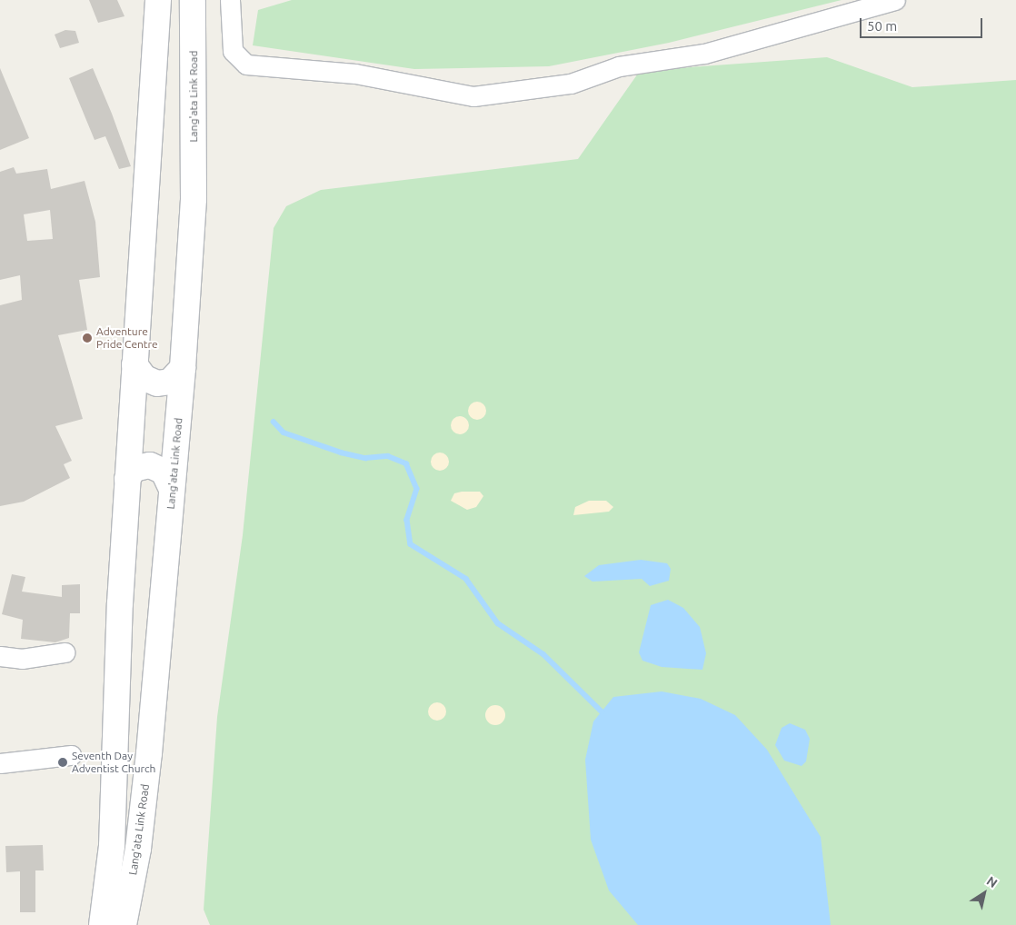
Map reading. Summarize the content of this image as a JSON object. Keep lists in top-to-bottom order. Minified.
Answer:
{"streets":{"main road":["Lang'ata Link Road"]},"places":["Adventure Pride Centre","Seventh Day Adventist Church"],"scale_bar":"50 m","north":"top right"}
